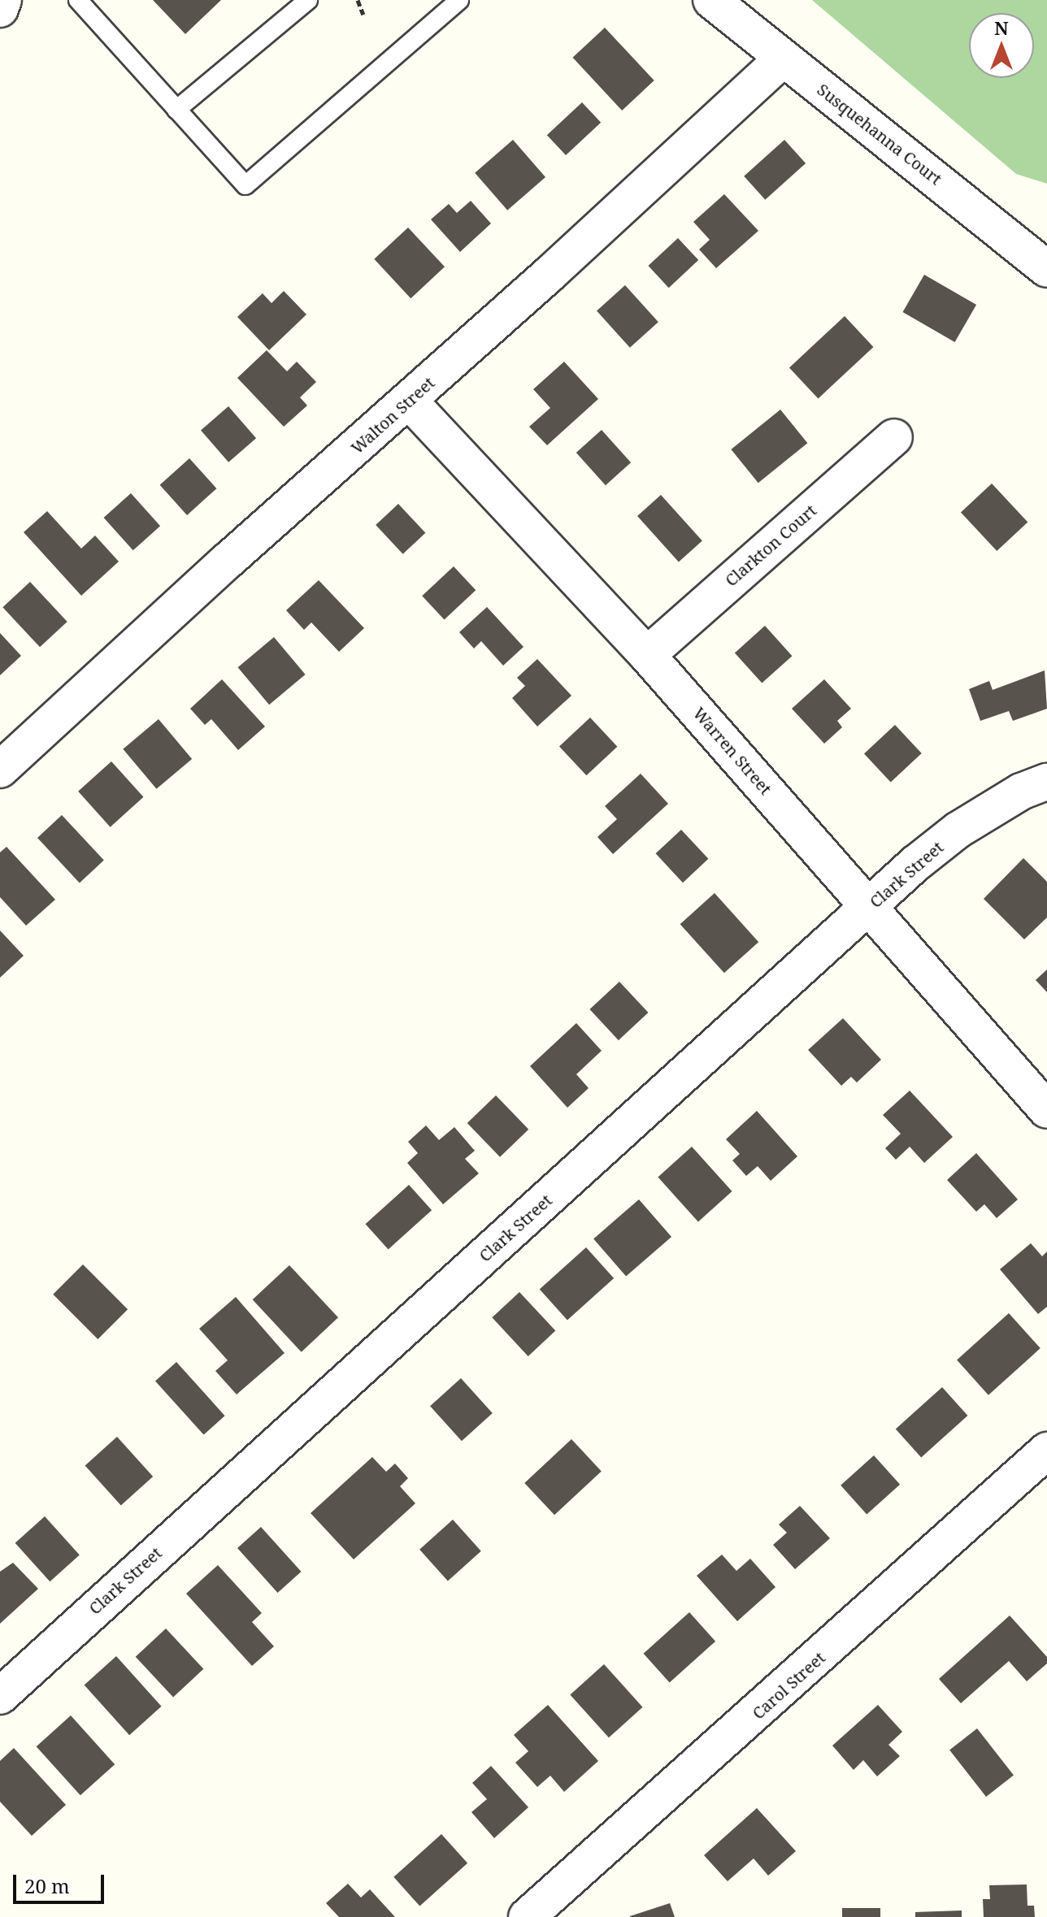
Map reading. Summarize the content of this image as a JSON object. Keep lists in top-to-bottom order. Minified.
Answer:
{"streets":{"street":["Susquehanna Court","Walton Street","Clarkton Court","Warren Street","Clark Street","Carol Street"]},"crossings":[["Susquehanna Court","Walton Street"],["Walton Street","Warren Street"],["Clarkton Court","Warren Street"],["Warren Street","Clark Street"]],"scale_bar":"20 m","north":"top"}
